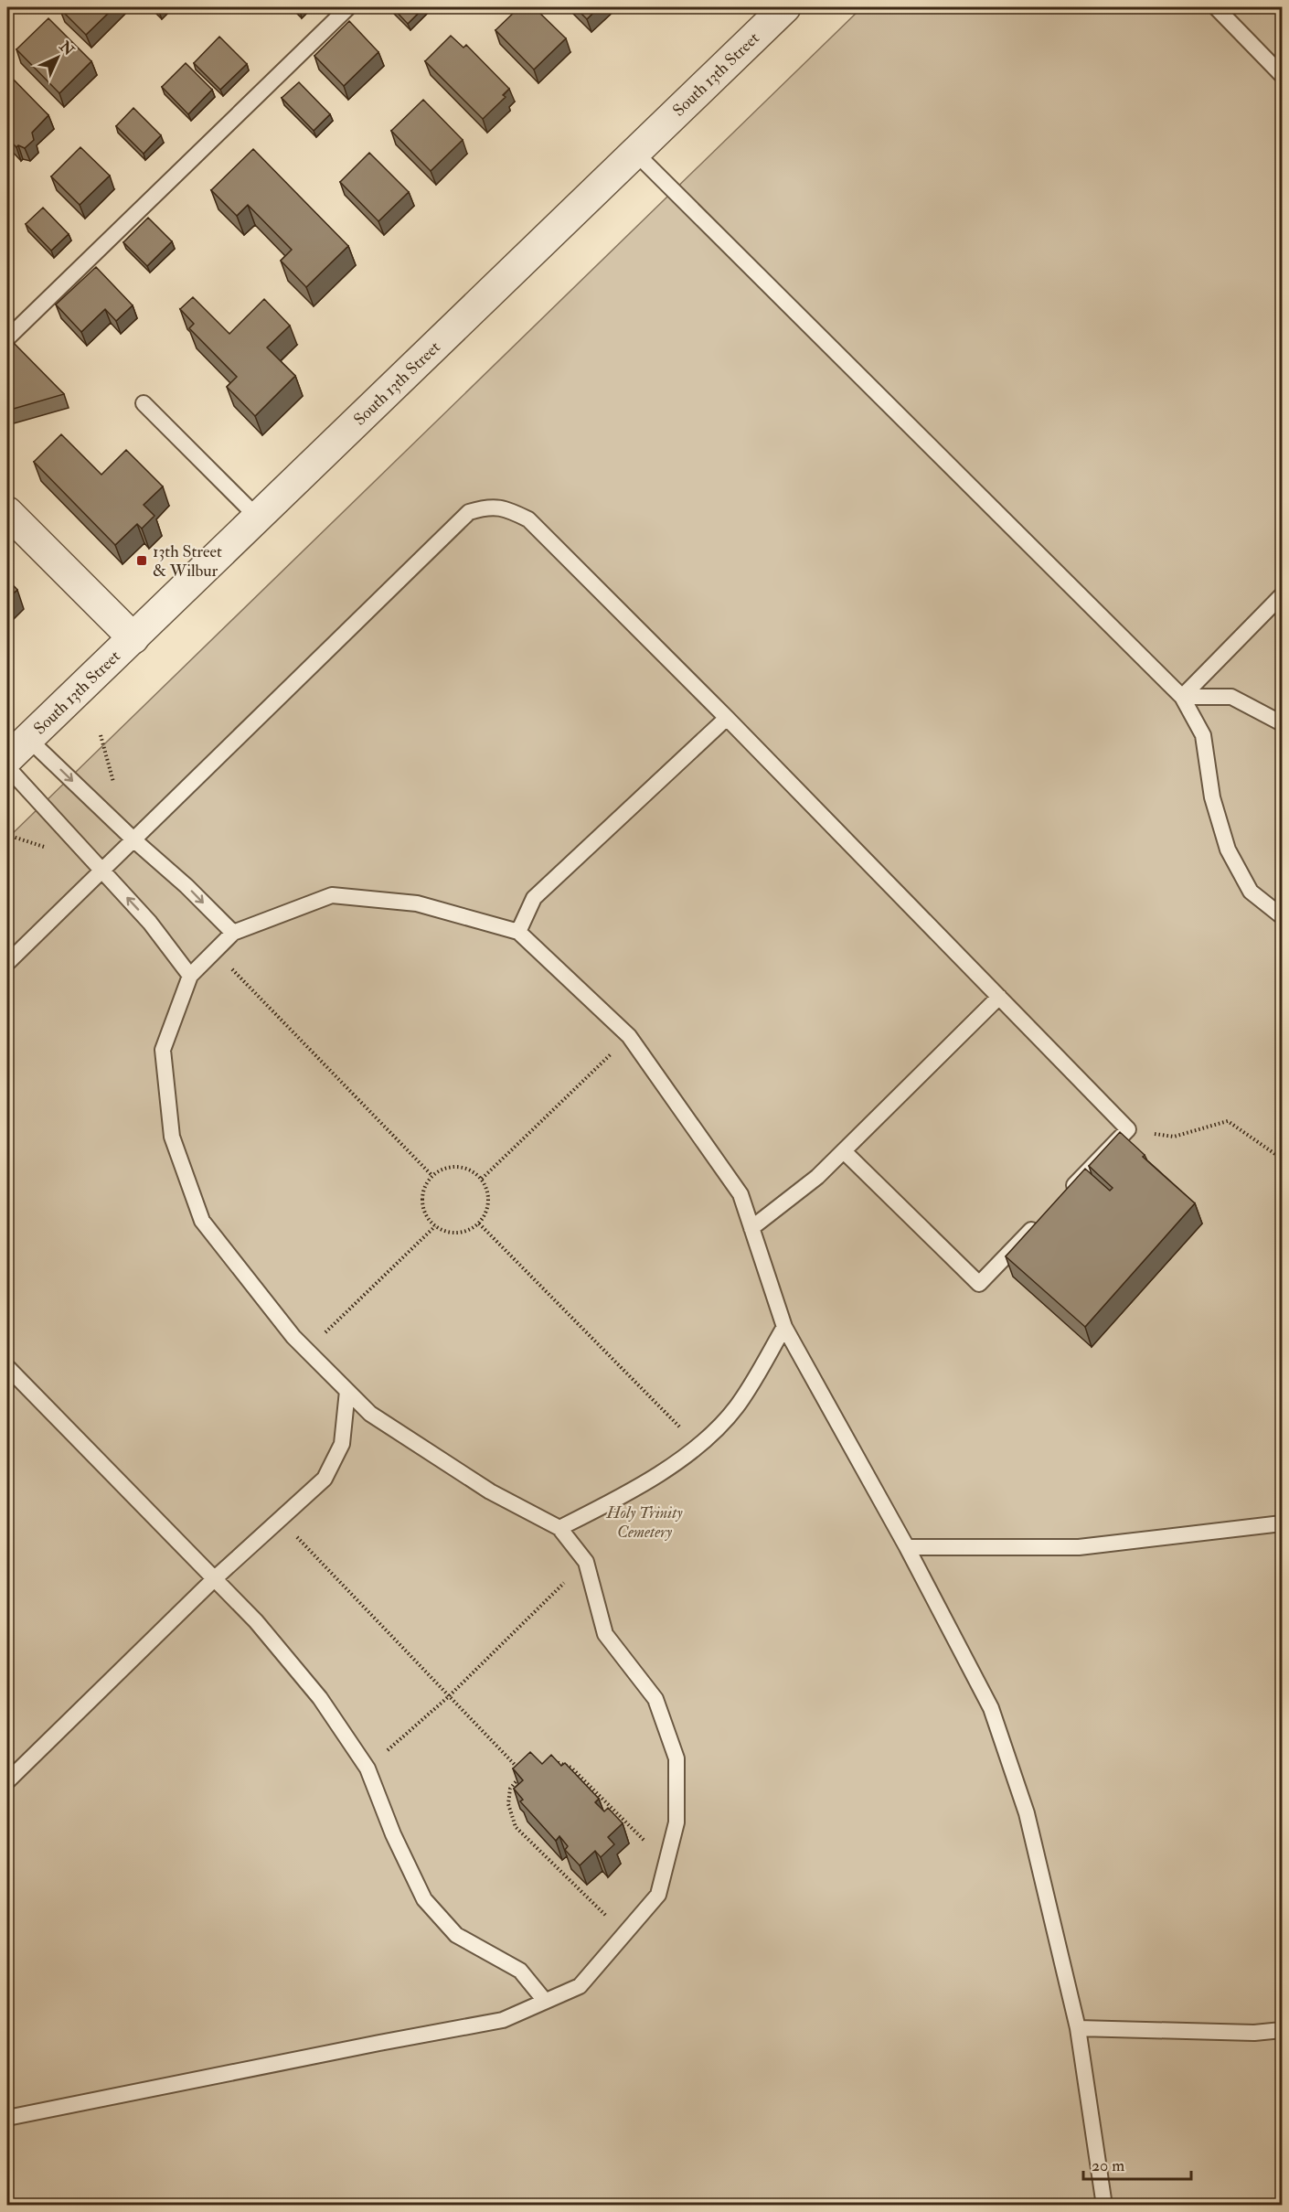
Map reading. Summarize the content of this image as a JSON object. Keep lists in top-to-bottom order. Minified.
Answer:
{"streets":{"street":["South 13th Street"]},"parks":["Holy Trinity Cemetery"],"places":{"transit":["13th Street & Wilbur"]},"scale_bar":"20 m","north":"top right"}
